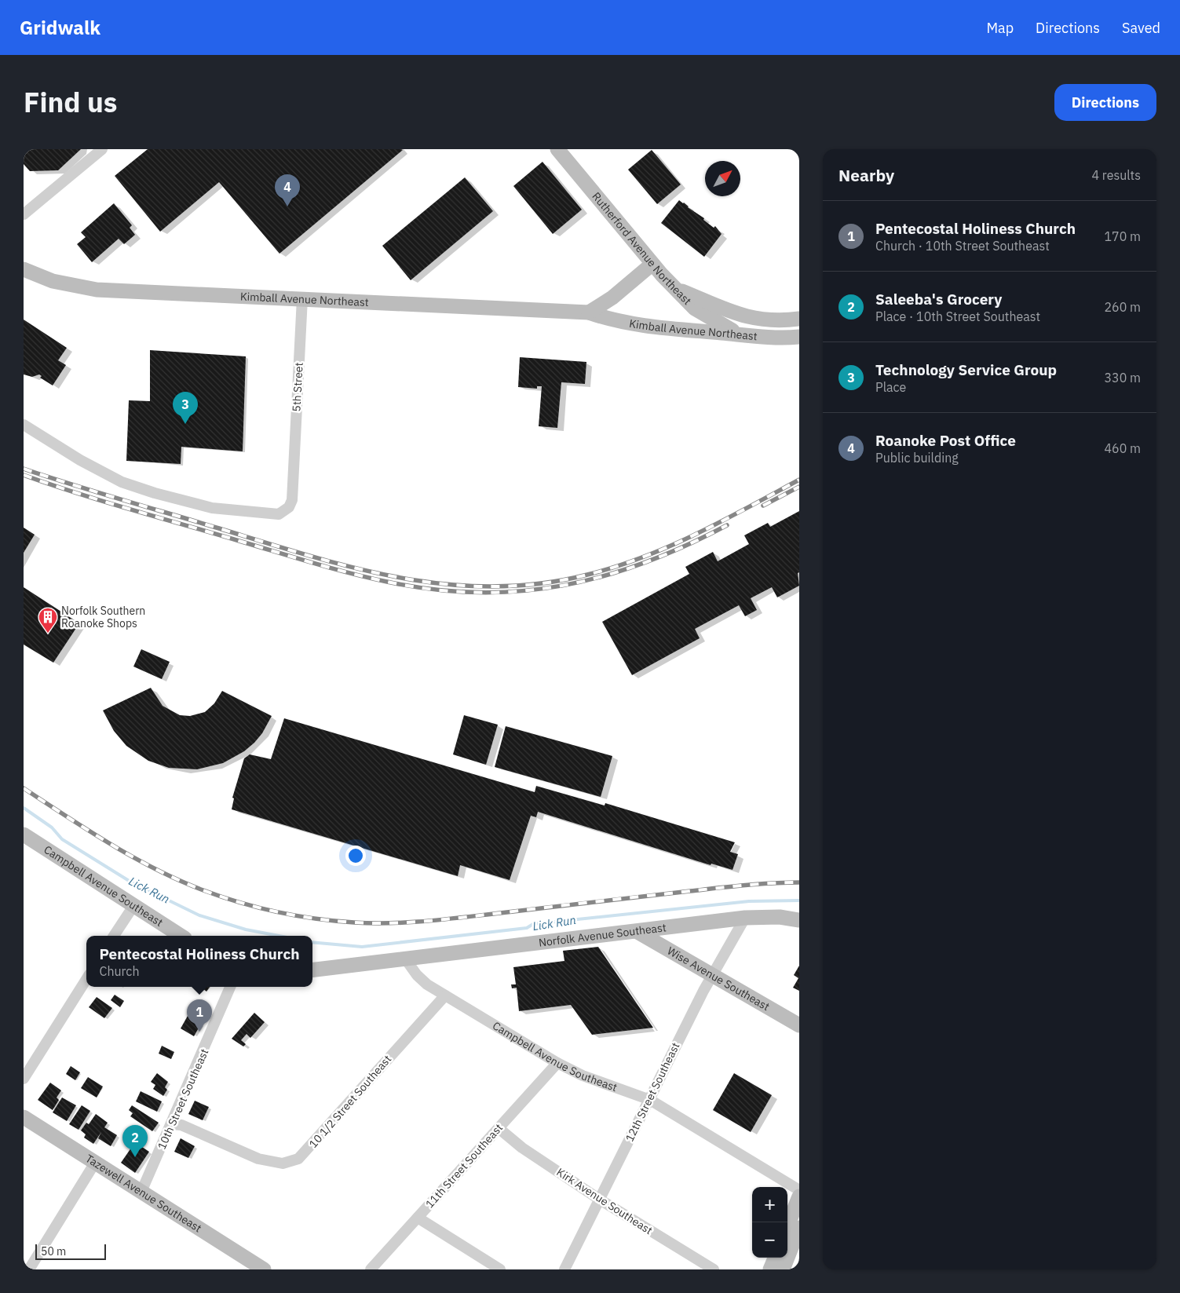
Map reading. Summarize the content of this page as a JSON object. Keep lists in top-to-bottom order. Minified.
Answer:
{"streets":{"street":["Rutherford Avenue Northeast","Kimball Avenue Northeast","5th Street","Campbell Avenue Southeast","Norfolk Avenue Southeast","Wise Avenue Southeast","12th Street Southeast","10th Street Southeast","10 1/2 Street Southeast","11th Street Southeast","Tazewell Avenue Southeast","Kirk Avenue Southeast"]},"crossings":[["Rutherford Avenue Northeast","Kimball Avenue Northeast"],["Kimball Avenue Northeast","5th Street"],["Campbell Avenue Southeast","Norfolk Avenue Southeast"],["Campbell Avenue Southeast","12th Street Southeast"],["Campbell Avenue Southeast","10 1/2 Street Southeast"],["Campbell Avenue Southeast","11th Street Southeast"],["Norfolk Avenue Southeast","Wise Avenue Southeast"],["Norfolk Avenue Southeast","12th Street Southeast"],["Wise Avenue Southeast","12th Street Southeast"],["12th Street Southeast","Kirk Avenue Southeast"],["10th Street Southeast","10 1/2 Street Southeast"],["10th Street Southeast","Tazewell Avenue Southeast"],["11th Street Southeast","Kirk Avenue Southeast"]],"water":["Lick Run"],"places":{"building":["Norfolk Southern Roanoke Shops"]},"scale_bar":"50 m","north":"top right","page":{"header":"Gridwalk","nav":["Map","Directions","Saved"],"title":"Find us","buttons":"Directions","heading":["Nearby","4 results"],"pins":["4","3","1","2"],"list":[{"mark":"1","name":"Pentecostal Holiness Church","note":"Church · 10th Street Southeast","value":"170 m"},{"mark":"2","name":"Saleeba's Grocery","note":"Place · 10th Street Southeast","value":"260 m"},{"mark":"3","name":"Technology Service Group","note":"Place","value":"330 m"},{"mark":"4","name":"Roanoke Post Office","note":"Public building","value":"460 m"}],"popup":["Pentecostal Holiness Church","Church"],"map_buttons":["+","−"],"scale":"50 m"}}
